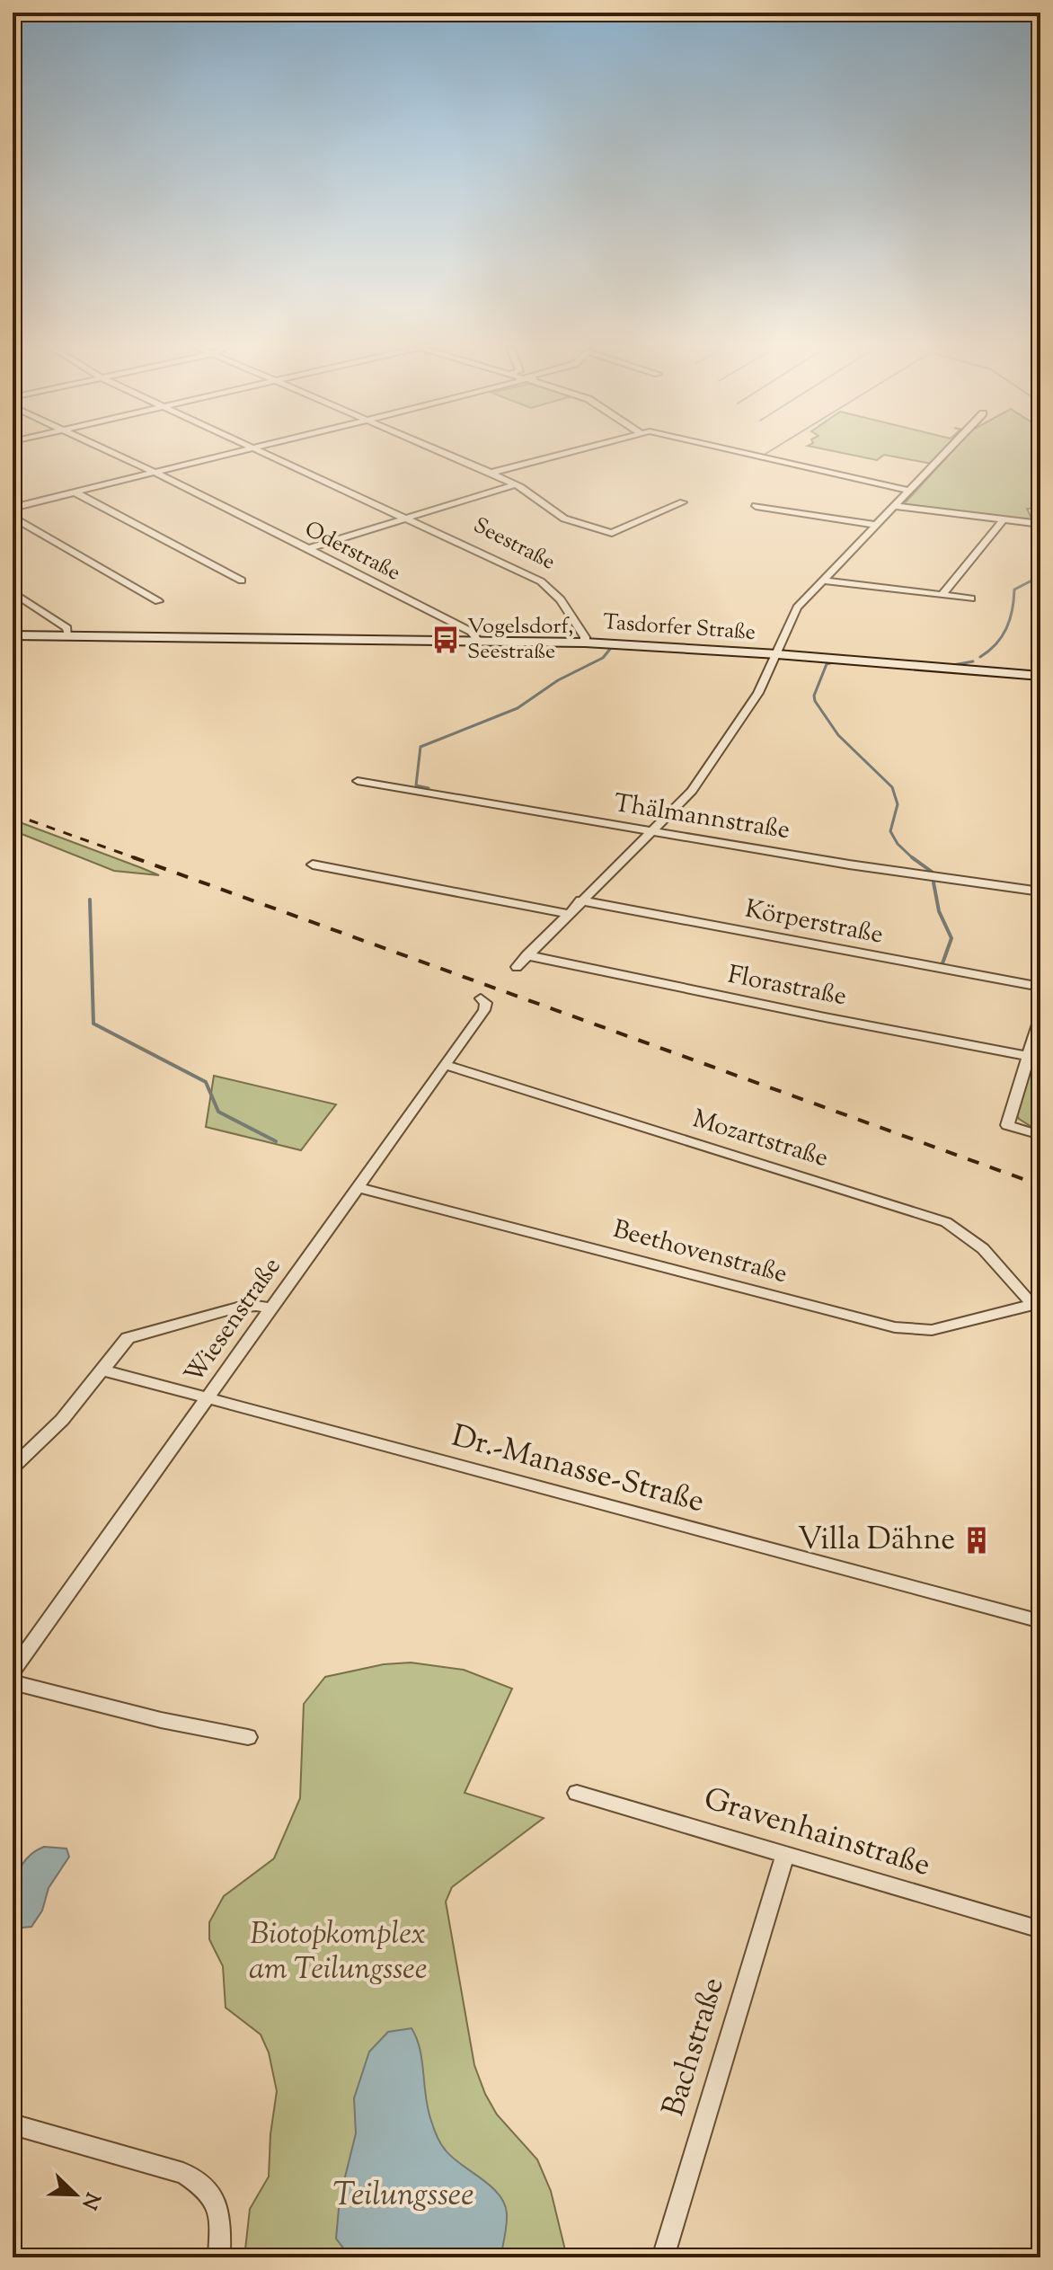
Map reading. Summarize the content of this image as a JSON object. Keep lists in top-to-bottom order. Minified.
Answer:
{"streets":{"main road":["Tasdorfer Straße"],"street":["Seestraße","Oderstraße","Thälmannstraße","Körperstraße","Florastraße","Mozartstraße","Beethovenstraße","Wiesenstraße","Dr.-Manasse-Straße","Gravenhainstraße","Bachstraße"]},"crossings":[["Seestraße","Tasdorfer Straße"],["Oderstraße","Tasdorfer Straße"],["Mozartstraße","Beethovenstraße"],["Mozartstraße","Wiesenstraße"],["Beethovenstraße","Wiesenstraße"],["Wiesenstraße","Dr.-Manasse-Straße"],["Gravenhainstraße","Bachstraße"]],"water":["Teilungssee"],"parks":["Biotopkomplex am Teilungssee"],"places":{"bus stop":["Vogelsdorf, Seestraße"],"building":["Villa Dähne"]},"north":"bottom right"}
